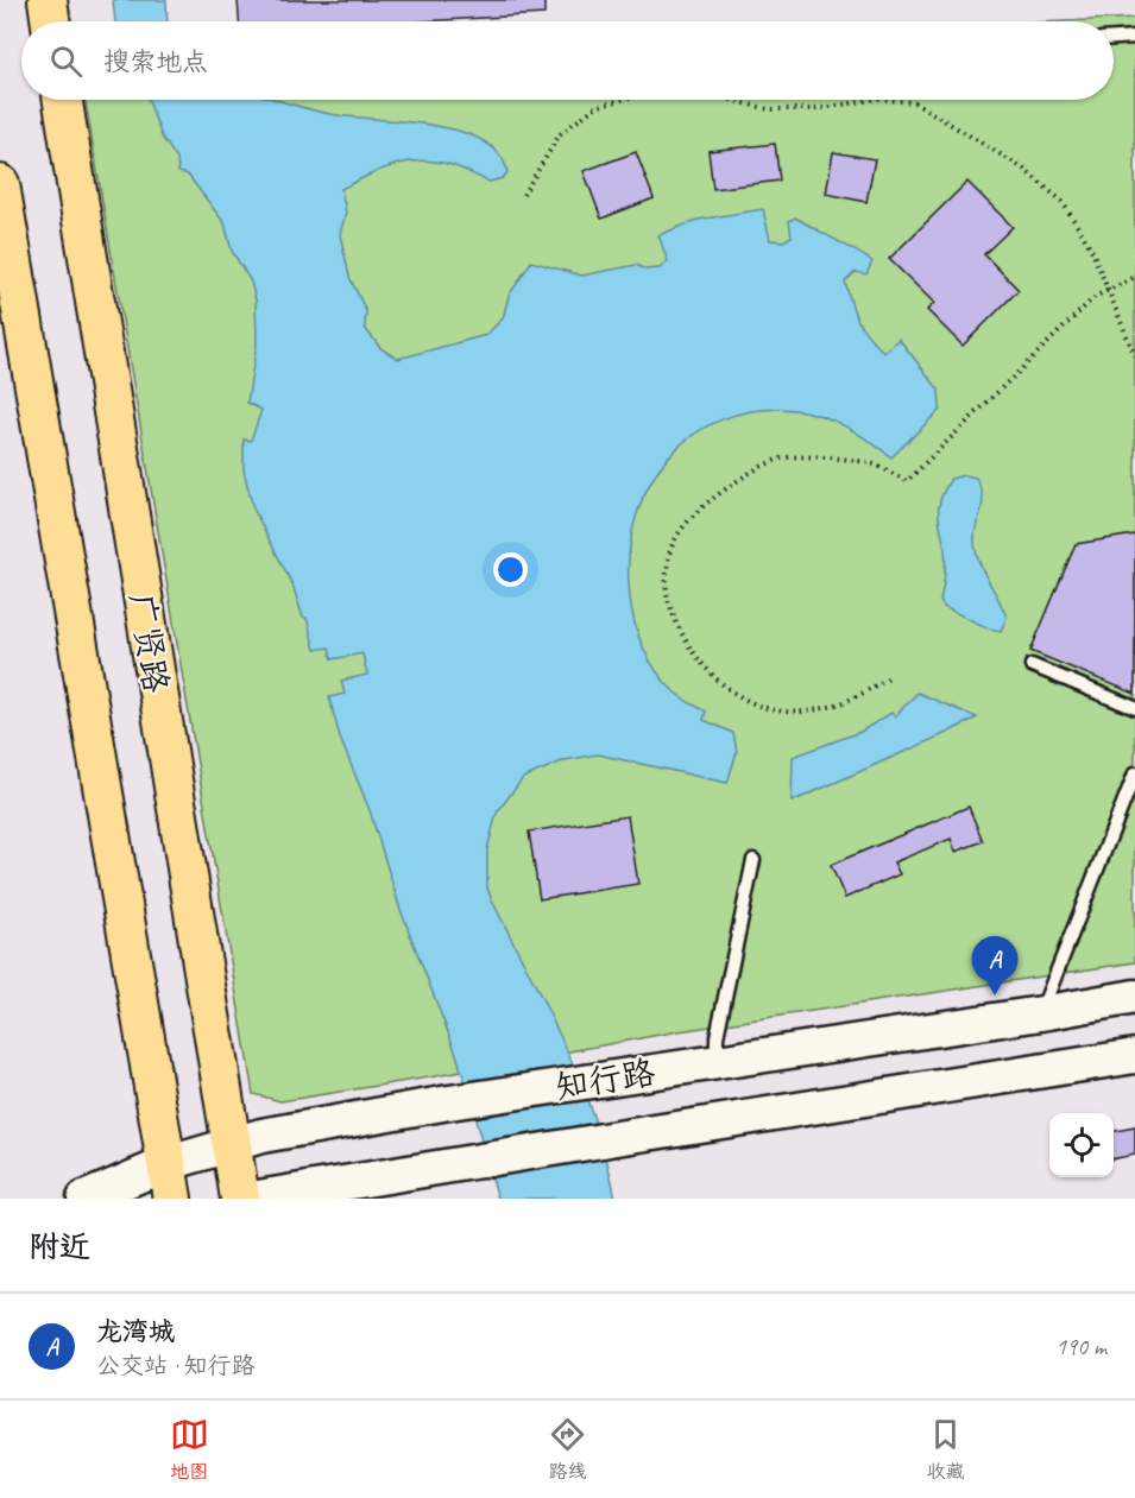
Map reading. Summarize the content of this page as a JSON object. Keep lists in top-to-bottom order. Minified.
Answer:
{"streets":{"main road":["广贤路","知行路"]},"crossings":[["广贤路","知行路"]],"page":{"search":"搜索地点","pins":"A","heading":"附近","list":[{"mark":"A","name":"龙湾城","note":"公交站 · 知行路","value":"190 m"}],"nav":["地图","路线","收藏"]}}
